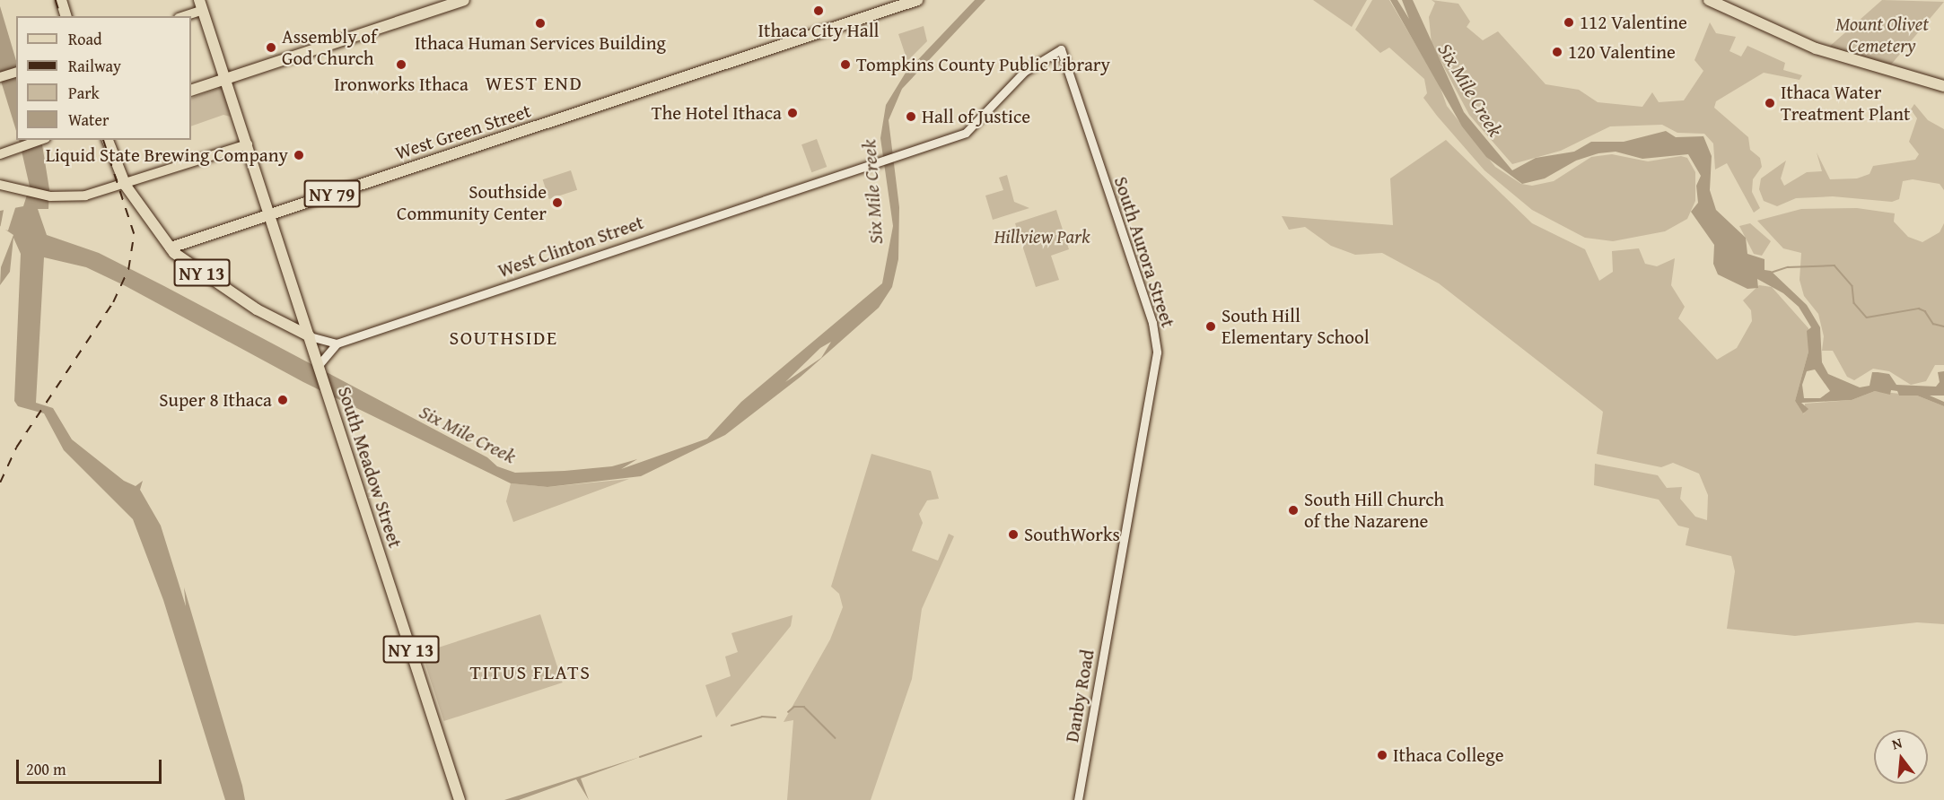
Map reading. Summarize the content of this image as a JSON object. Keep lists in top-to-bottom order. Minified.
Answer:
{"streets":{"highway":["West Green Street","NY 79","NY 13","South Meadow Street"],"main road":["West Clinton Street","South Aurora Street","Danby Road"]},"crossings":[["West Green Street","NY 13"],["West Green Street","South Meadow Street"],["West Clinton Street","South Aurora Street"],["South Aurora Street","Danby Road"],["NY 13","South Meadow Street"]],"districts":["WEST END","SOUTHSIDE","TITUS FLATS"],"water":["Six Mile Creek"],"parks":["Mount Olivet Cemetery","Hillview Park"],"places":["Ithaca City Hall","112 Valentine","Ithaca Human Services Building","Assembly of God Church","120 Valentine","Ironworks Ithaca","Tompkins County Public Library","Ithaca Water Treatment Plant","The Hotel Ithaca","Hall of Justice","Liquid State Brewing Company","Southside Community Center","South Hill Elementary School","Super 8 Ithaca","South Hill Church of the Nazarene","SouthWorks","Ithaca College"],"legend":["Road","Railway","Park","Water"],"scale_bar":"200 m","north":"top"}
